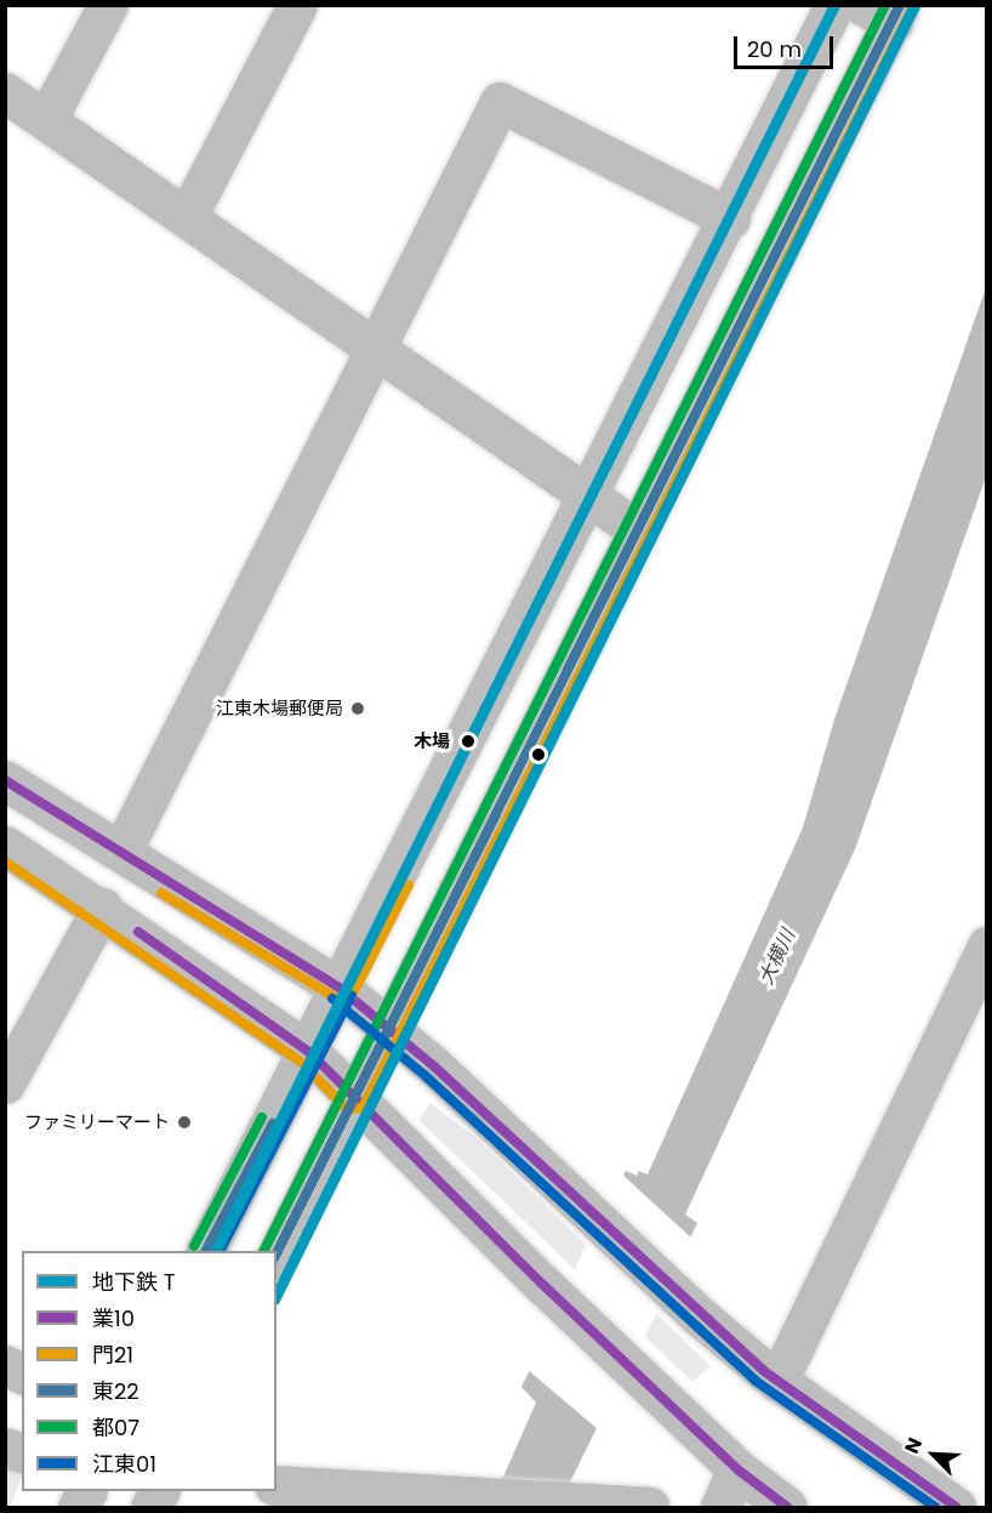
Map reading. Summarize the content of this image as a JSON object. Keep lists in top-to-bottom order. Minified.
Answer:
{"water":["大横川"],"places":["江東木場郵便局","木場","ファミリーマート"],"lines":["metro line T","transit line 東22","transit line 都07","transit line 門21","transit line 業10","transit line 江東01"],"legend":["地下鉄 T","業10","門21","東22","都07","江東01"],"scale_bar":"20 m","north":"top left"}
